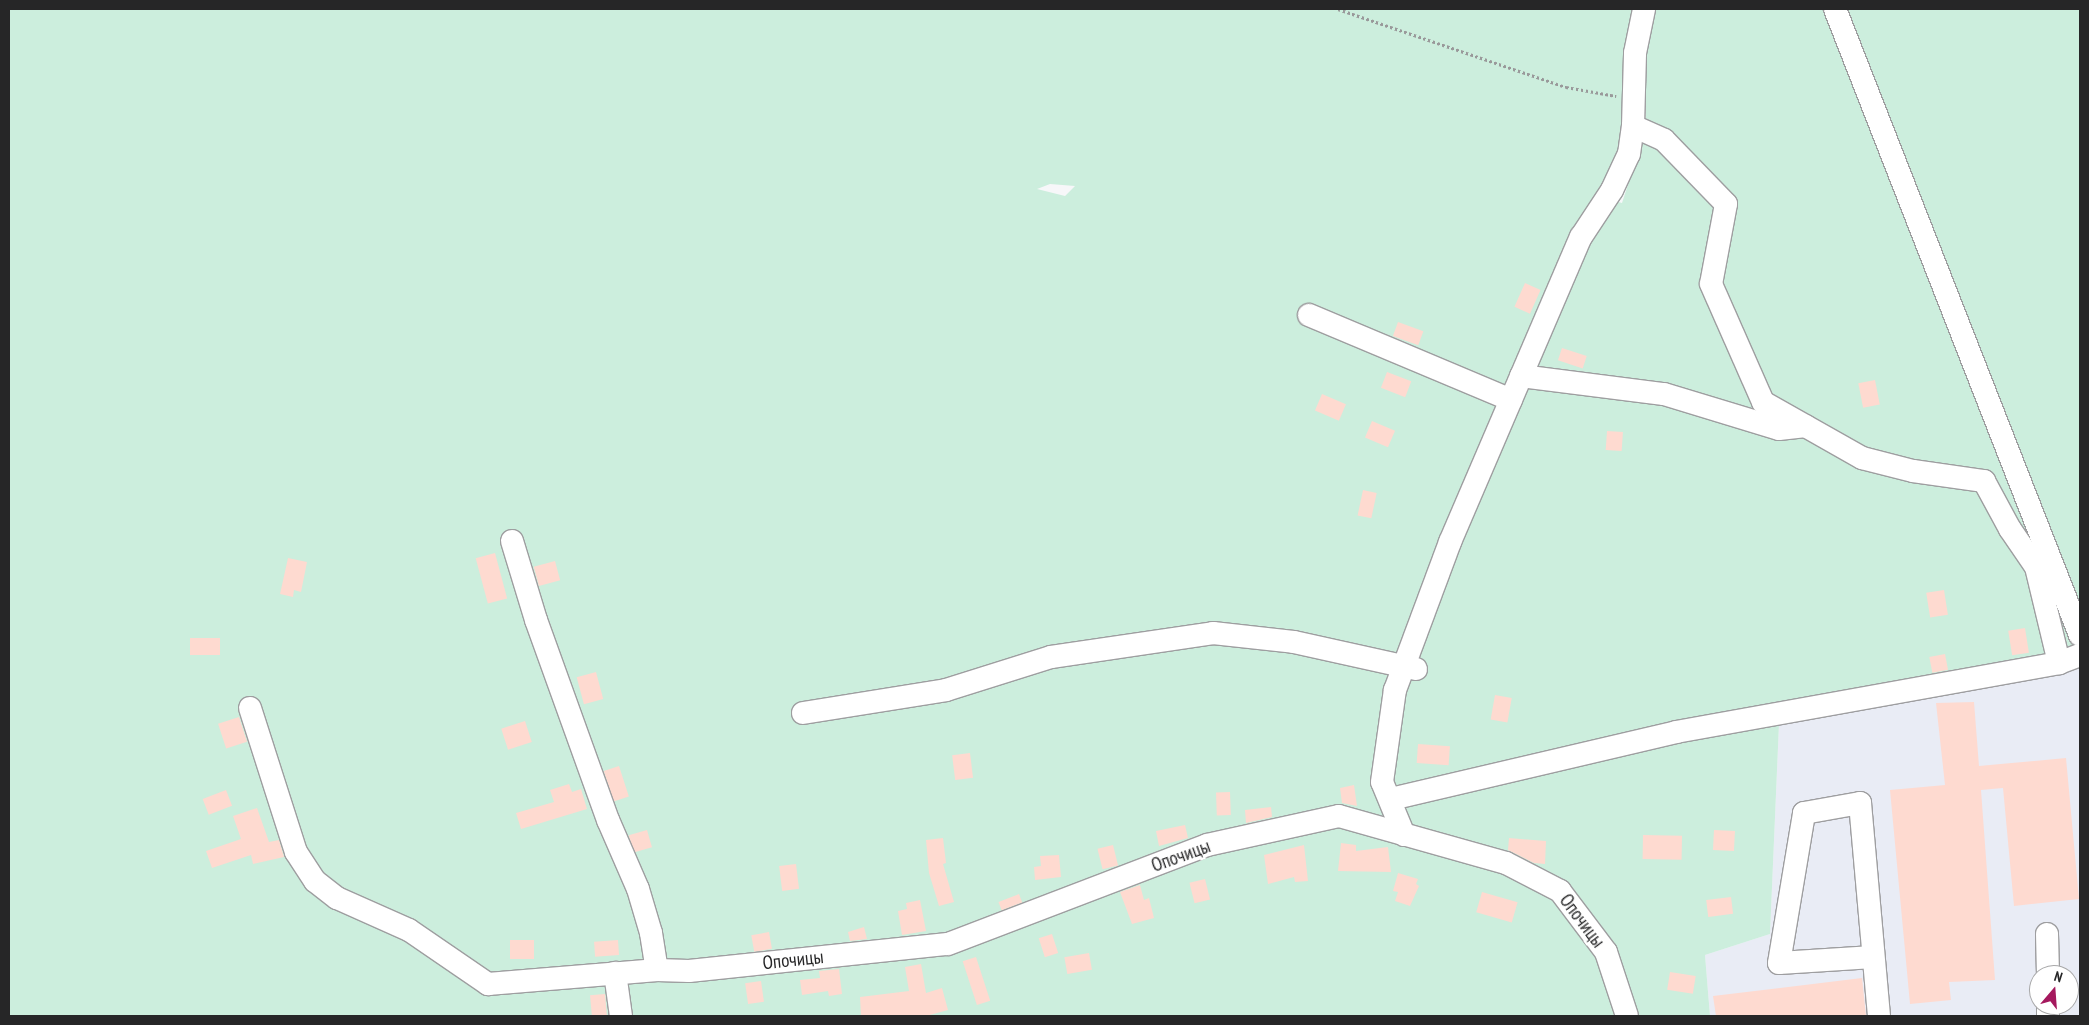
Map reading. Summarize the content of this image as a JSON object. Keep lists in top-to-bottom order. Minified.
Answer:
{"streets":{"street":["Опочицы"]},"north":"top"}
